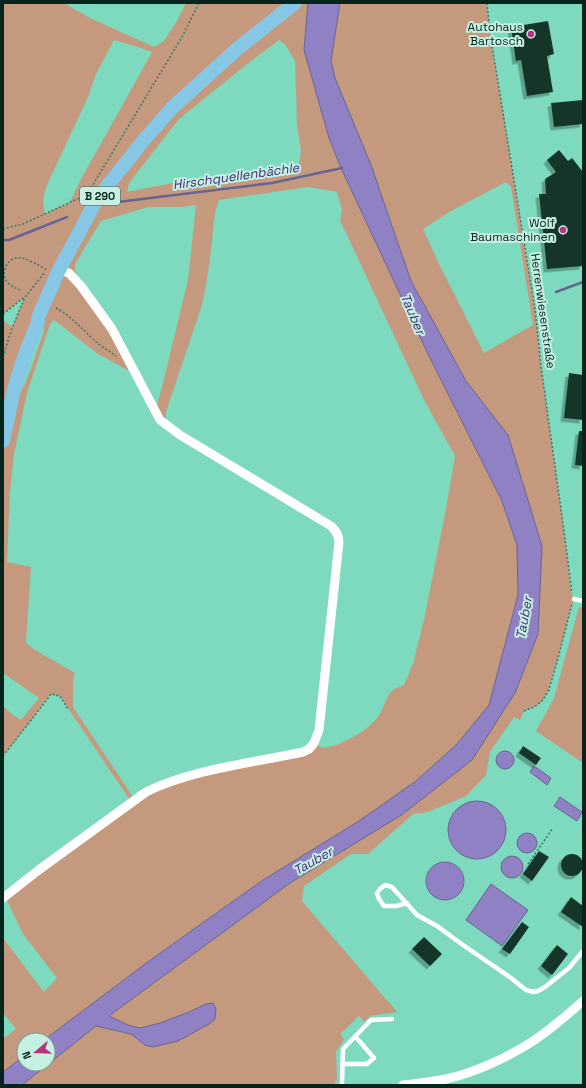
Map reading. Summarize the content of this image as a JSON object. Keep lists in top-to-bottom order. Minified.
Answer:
{"streets":{"main road":["B 290"],"path":["Herrenwiesenstraße"]},"water":["Hirschquellenbächle","Tauber"],"places":["Autohaus Bartosch","Wolf Baumaschinen"],"north":"left"}
